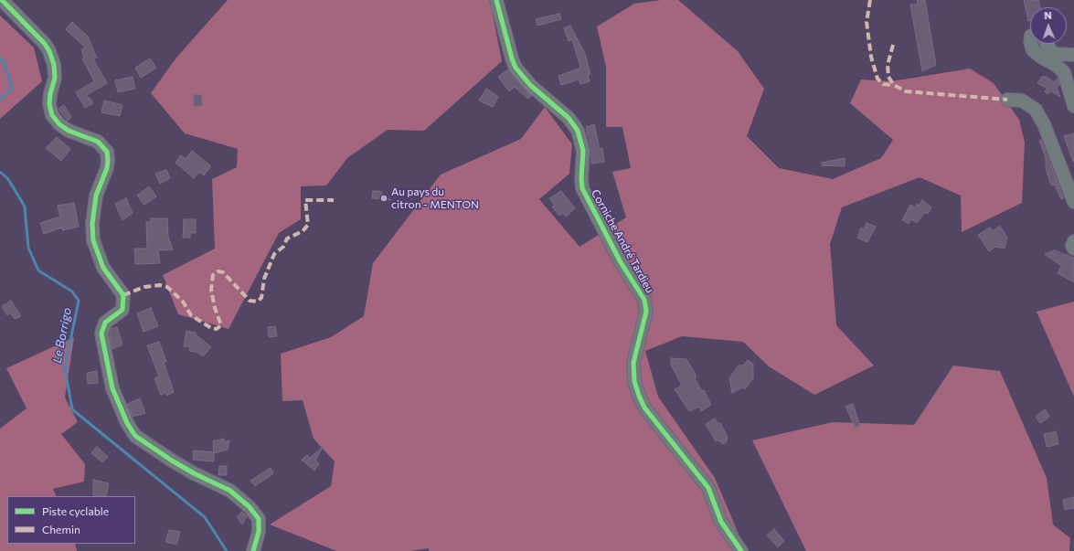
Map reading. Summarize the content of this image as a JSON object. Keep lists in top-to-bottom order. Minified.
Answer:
{"streets":{"street":["Corniche André Tardieu"]},"water":["Le Borrigo"],"places":["Au pays du citron - MENTON"],"legend":["Piste cyclable","Chemin"],"north":"top"}
